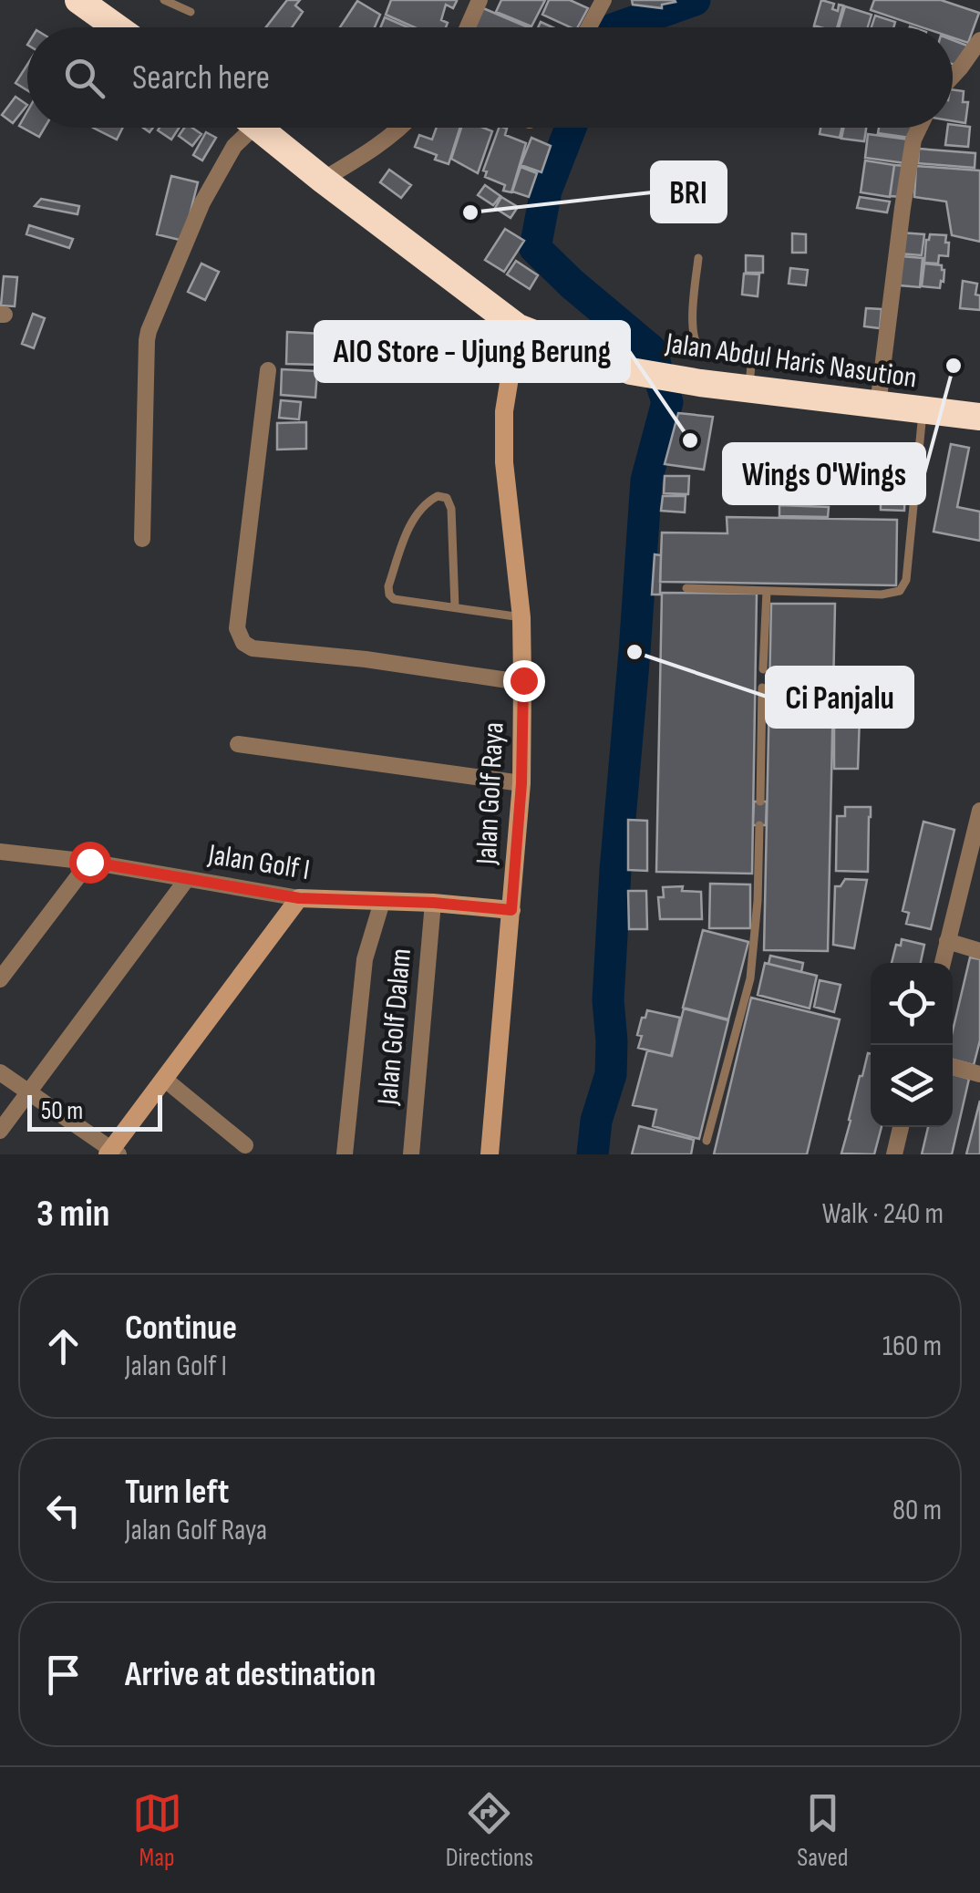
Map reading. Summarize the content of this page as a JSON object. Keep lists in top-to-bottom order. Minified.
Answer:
{"streets":{"highway":["Jalan Abdul Haris Nasution"],"street":["Jalan Golf Raya","Jalan Golf I","Jalan Golf Dalam"]},"crossings":[["Jalan Abdul Haris Nasution","Jalan Golf Raya"],["Jalan Golf Raya","Jalan Golf I"],["Jalan Golf I","Jalan Golf Dalam"]],"places":["BRI","Wings O'Wings","AIO Store - Ujung Berung","Ci Panjalu"],"scale_bar":"50 m","page":{"search":"Search here","scale":"50 m","heading":["3 min","Walk · 240 m"],"list":[["Continue","Jalan Golf I","160 m"],["Turn left","Jalan Golf Raya","80 m"],"Arrive at destination"],"nav":["Map","Directions","Saved"]}}
